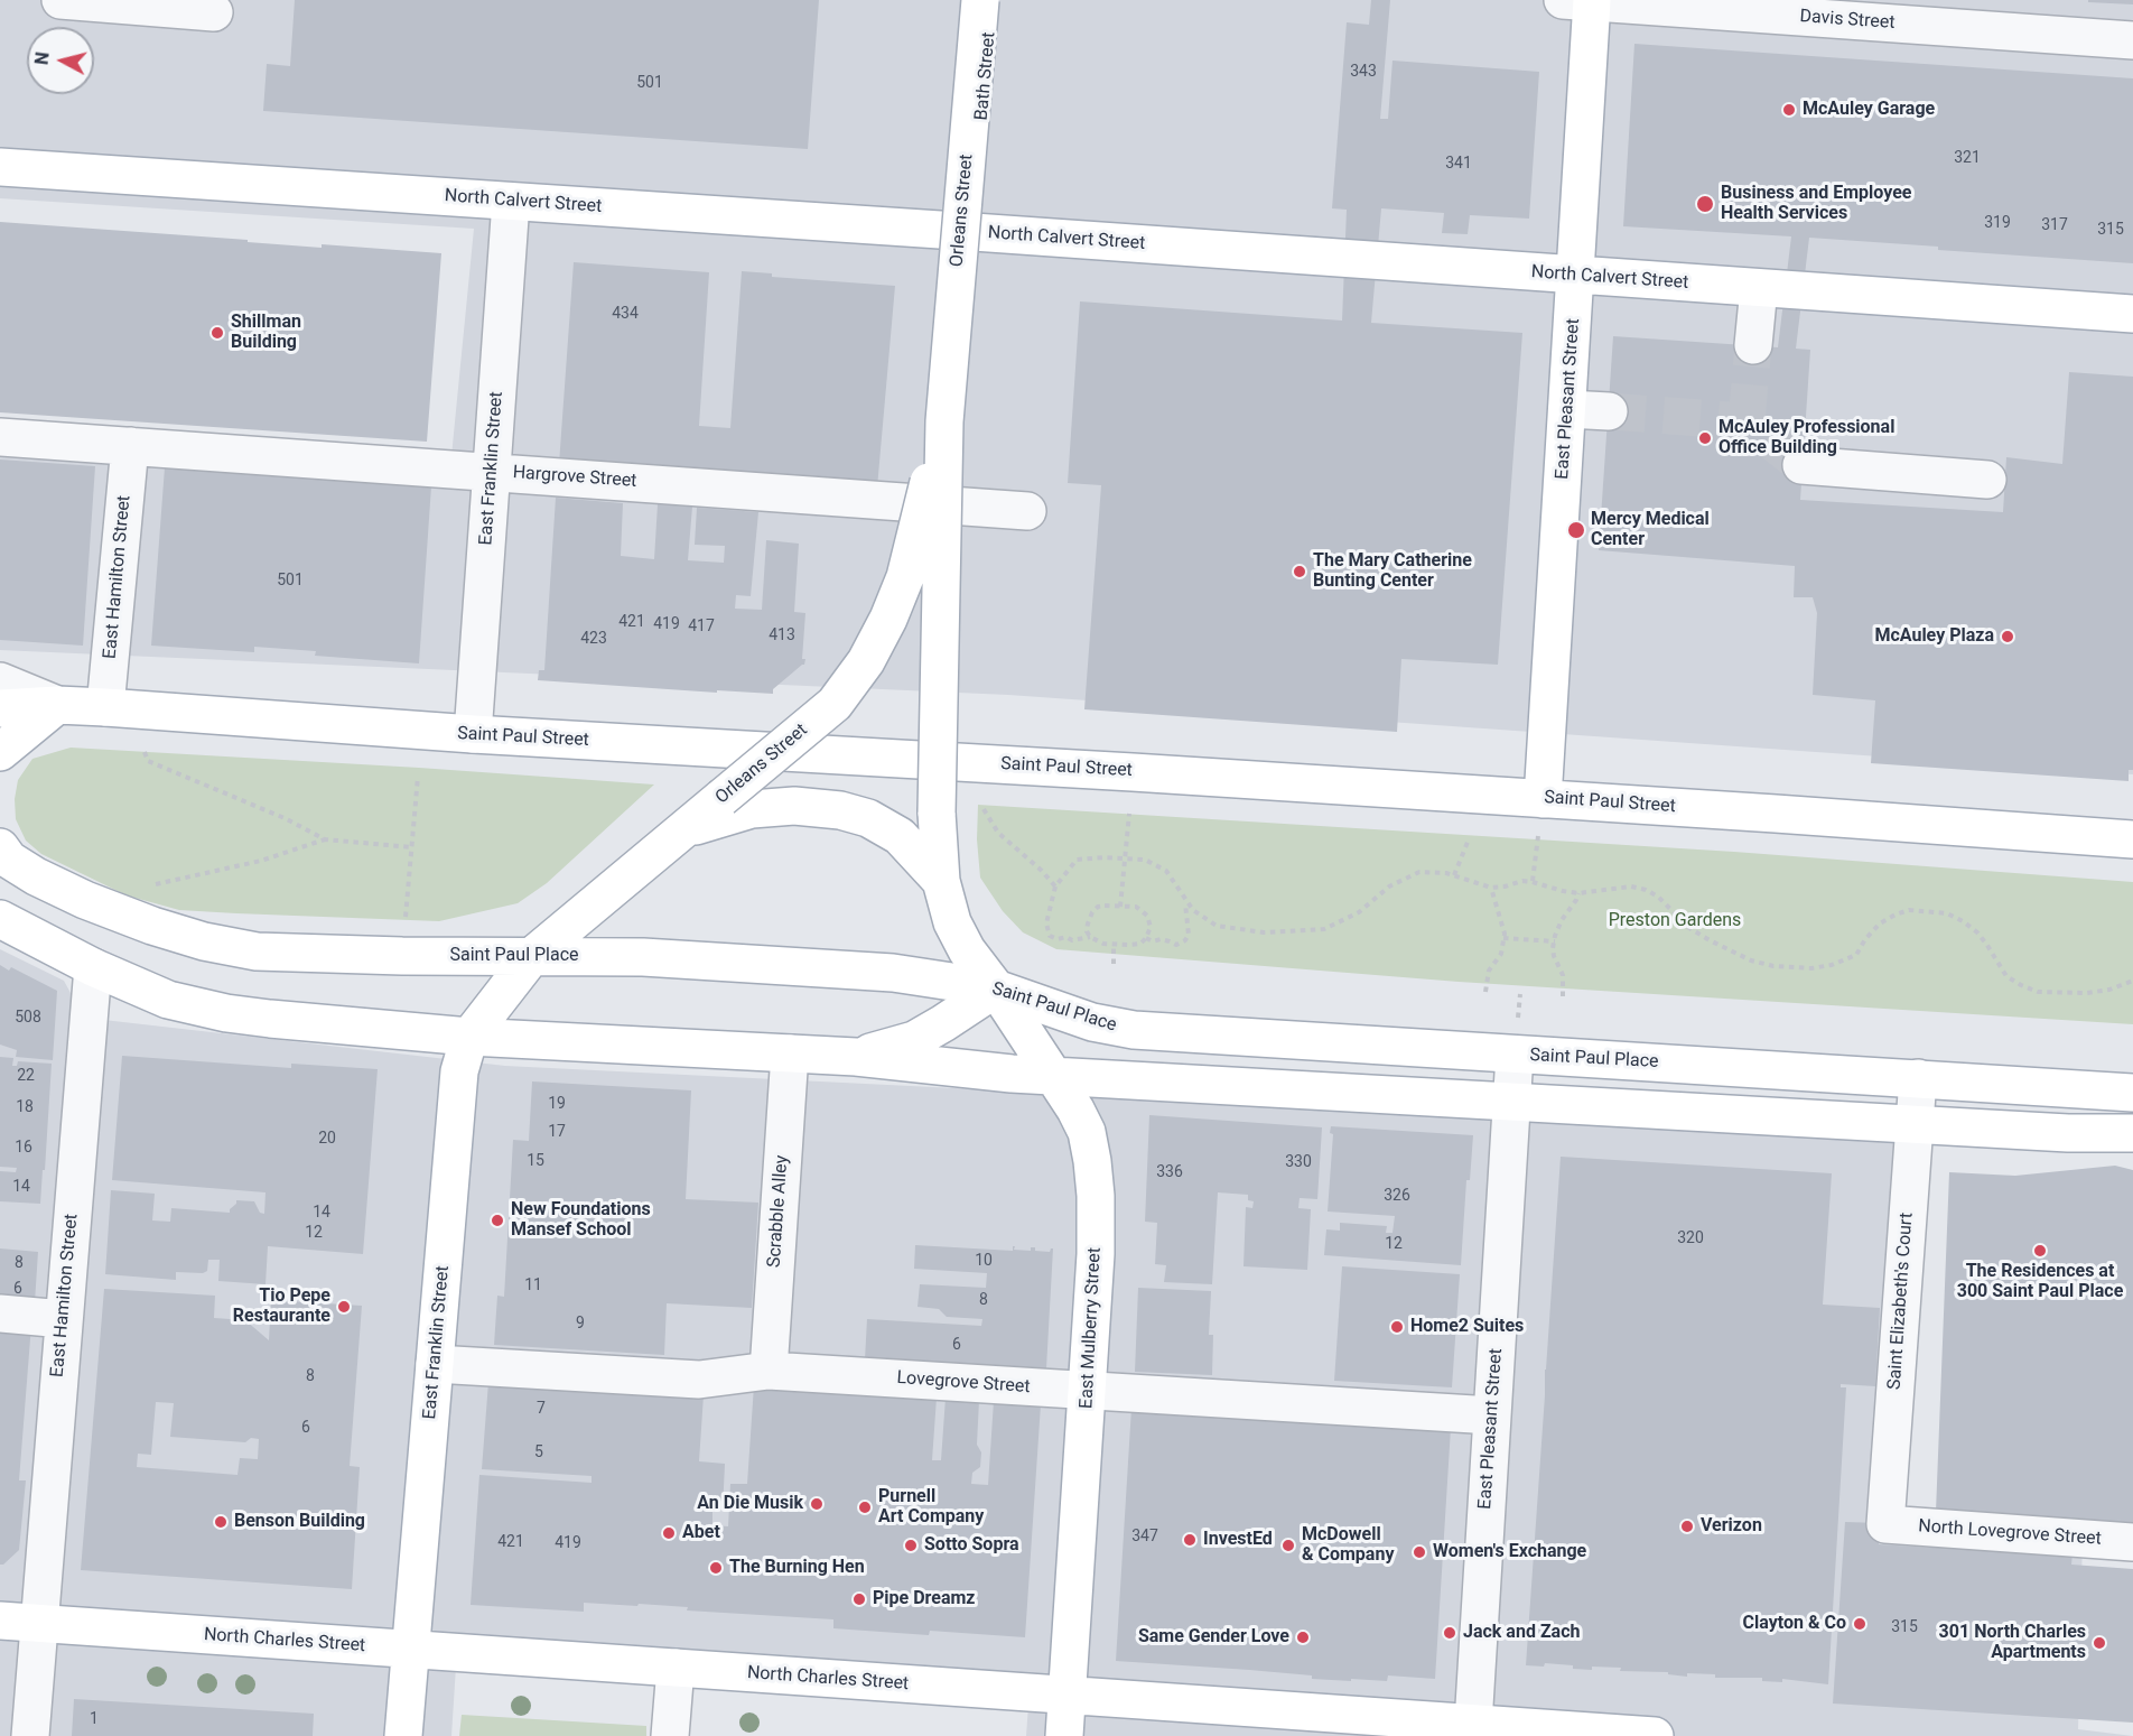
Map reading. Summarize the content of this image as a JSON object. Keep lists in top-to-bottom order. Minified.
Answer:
{"streets":{"main road":["North Calvert Street","Orleans Street","East Pleasant Street","East Franklin Street","Saint Paul Street","Saint Paul Place","East Mulberry Street","North Charles Street"],"street":["Davis Street","Bath Street","Hargrove Street","East Hamilton Street","Scrabble Alley","Saint Elizabeth's Court","Lovegrove Street","North Lovegrove Street"]},"crossings":[["Davis Street","East Pleasant Street"],["Bath Street","North Calvert Street"],["North Calvert Street","East Pleasant Street"],["North Calvert Street","East Franklin Street"],["Orleans Street","East Franklin Street"],["Orleans Street","Saint Paul Place"],["Orleans Street","East Mulberry Street"],["East Pleasant Street","Saint Paul Street"],["East Pleasant Street","Saint Paul Place"],["East Pleasant Street","Lovegrove Street"],["East Pleasant Street","North Charles Street"],["East Franklin Street","Hargrove Street"],["East Franklin Street","Saint Paul Street"],["East Franklin Street","Lovegrove Street"],["East Franklin Street","North Charles Street"],["Hargrove Street","East Hamilton Street"],["East Hamilton Street","Saint Paul Street"],["East Hamilton Street","North Charles Street"],["Saint Paul Place","Saint Elizabeth's Court"],["Saint Paul Place","East Mulberry Street"],["Scrabble Alley","Lovegrove Street"],["Saint Elizabeth's Court","North Lovegrove Street"],["East Mulberry Street","Lovegrove Street"],["East Mulberry Street","North Charles Street"]],"parks":["Preston Gardens"],"places":["McAuley Garage","Business and Employee Health Services","Shillman Building","McAuley Professional Office Building","Mercy Medical Center","The Mary Catherine Bunting Center","McAuley Plaza","New Foundations Mansef School","The Residences at 300 Saint Paul Place","Tio Pepe Restaurante","Home2 Suites","An Die Musik","Purnell Art Company","Benson Building","Verizon","Abet","InvestEd","Sotto Sopra","McDowell & Company","Women's Exchange","The Burning Hen","Pipe Dreamz","Clayton & Co","Jack and Zach","Same Gender Love","301 North Charles Apartments"],"house_numbers":["343","501","321","341","319","317","315","434","501","421","419","417","413","423","508","22","19","18","17","20","16","15","330","336","14","326","14","12","320","12","10","8","11","6","8","9","6","8","7","6","5","347","421","419","315","1"],"north":"left"}
